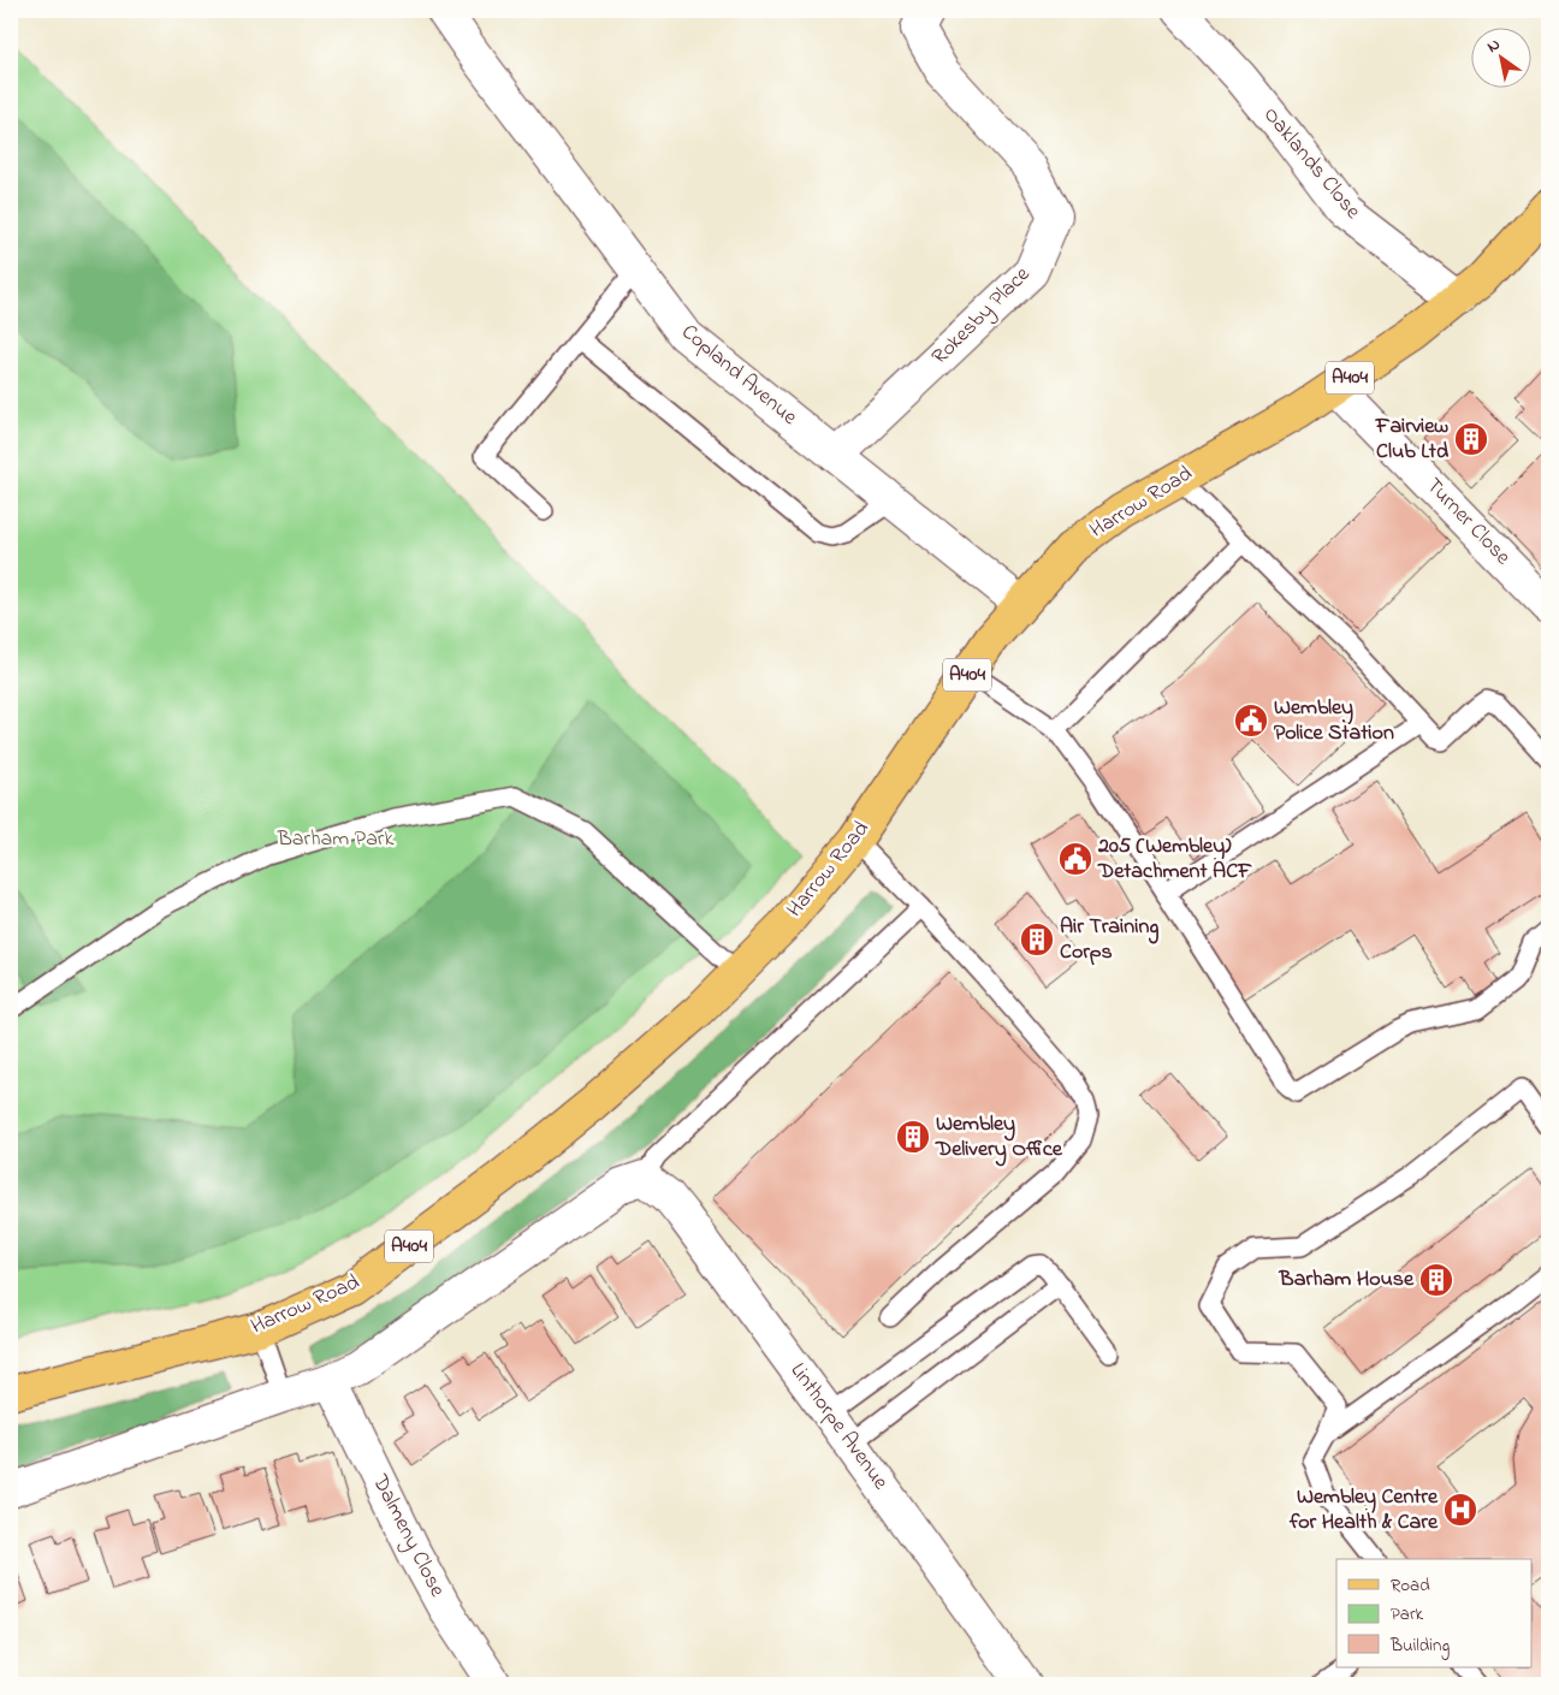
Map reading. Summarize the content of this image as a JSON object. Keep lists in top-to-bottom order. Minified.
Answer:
{"streets":{"main road":["A404","Harrow Road"],"street":["Oaklands Close","Rokesby Place","Copland Avenue","Turner Close","Linthorpe Avenue","Dalmeny Close"]},"crossings":[["Oaklands Close","Harrow Road"],["Rokesby Place","Copland Avenue"],["Copland Avenue","Harrow Road"],["Harrow Road","Turner Close"]],"parks":["Barham Park"],"places":{"building":["Fairview Club Ltd","Air Training Corps","Wembley Delivery Office","Barham House"],"public building":["Wembley Police Station","205 (Wembley) Detachment ACF"],"hospital":["Wembley Centre for Health & Care"]},"legend":["Road","Park","Building"],"north":"top left"}
